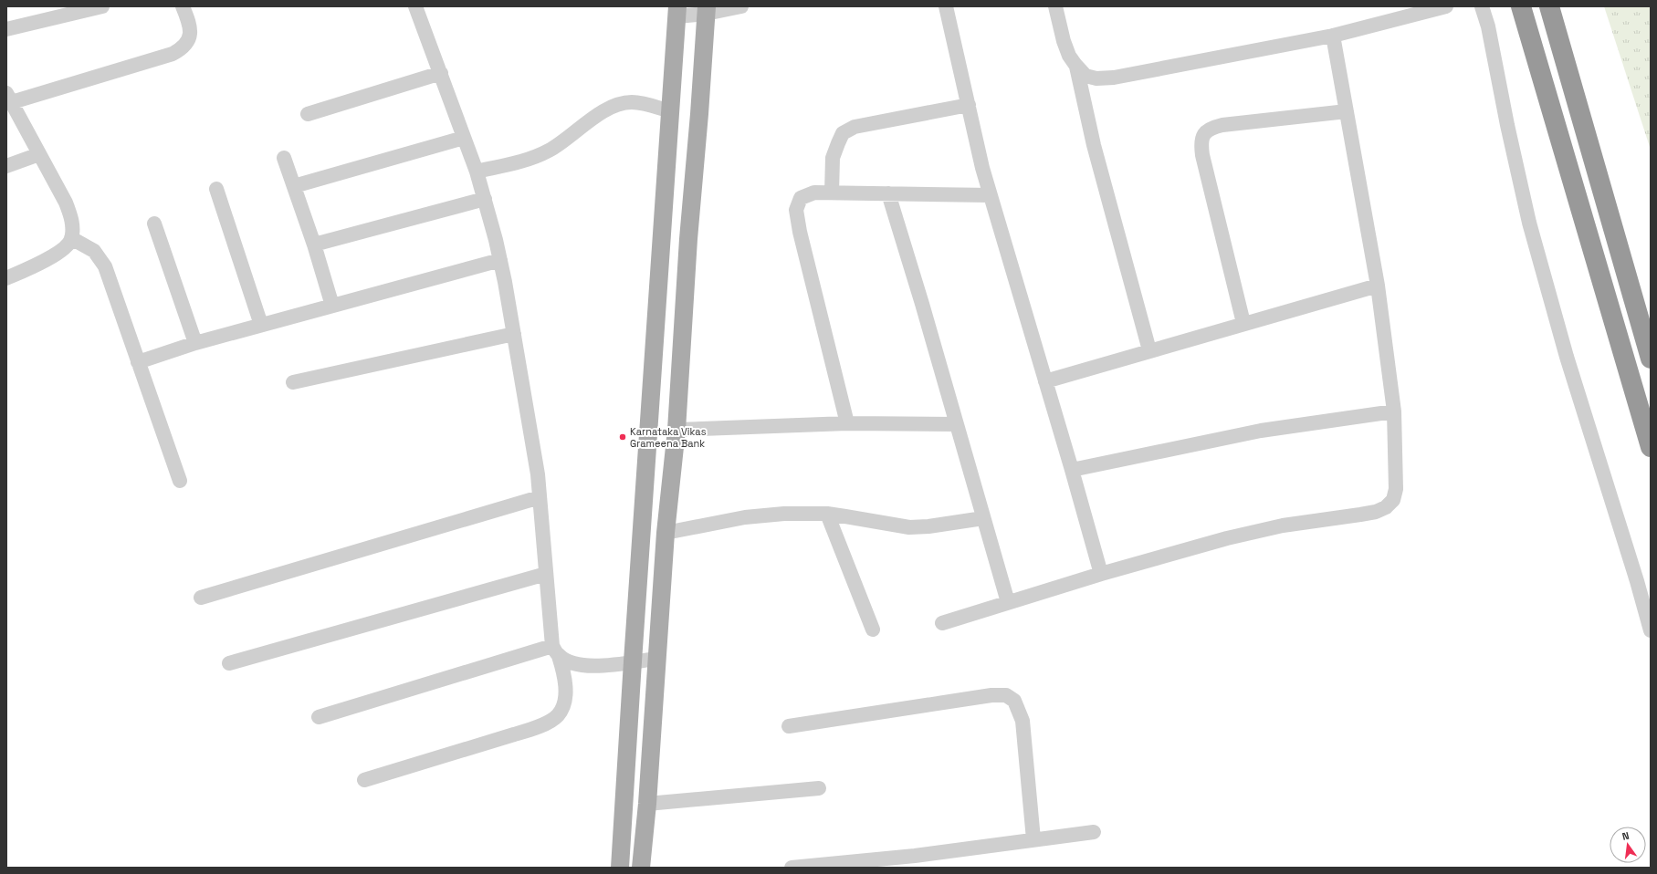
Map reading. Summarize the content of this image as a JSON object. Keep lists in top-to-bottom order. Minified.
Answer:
{"places":["Karnataka Vikas Grameena Bank"],"north":"top"}
